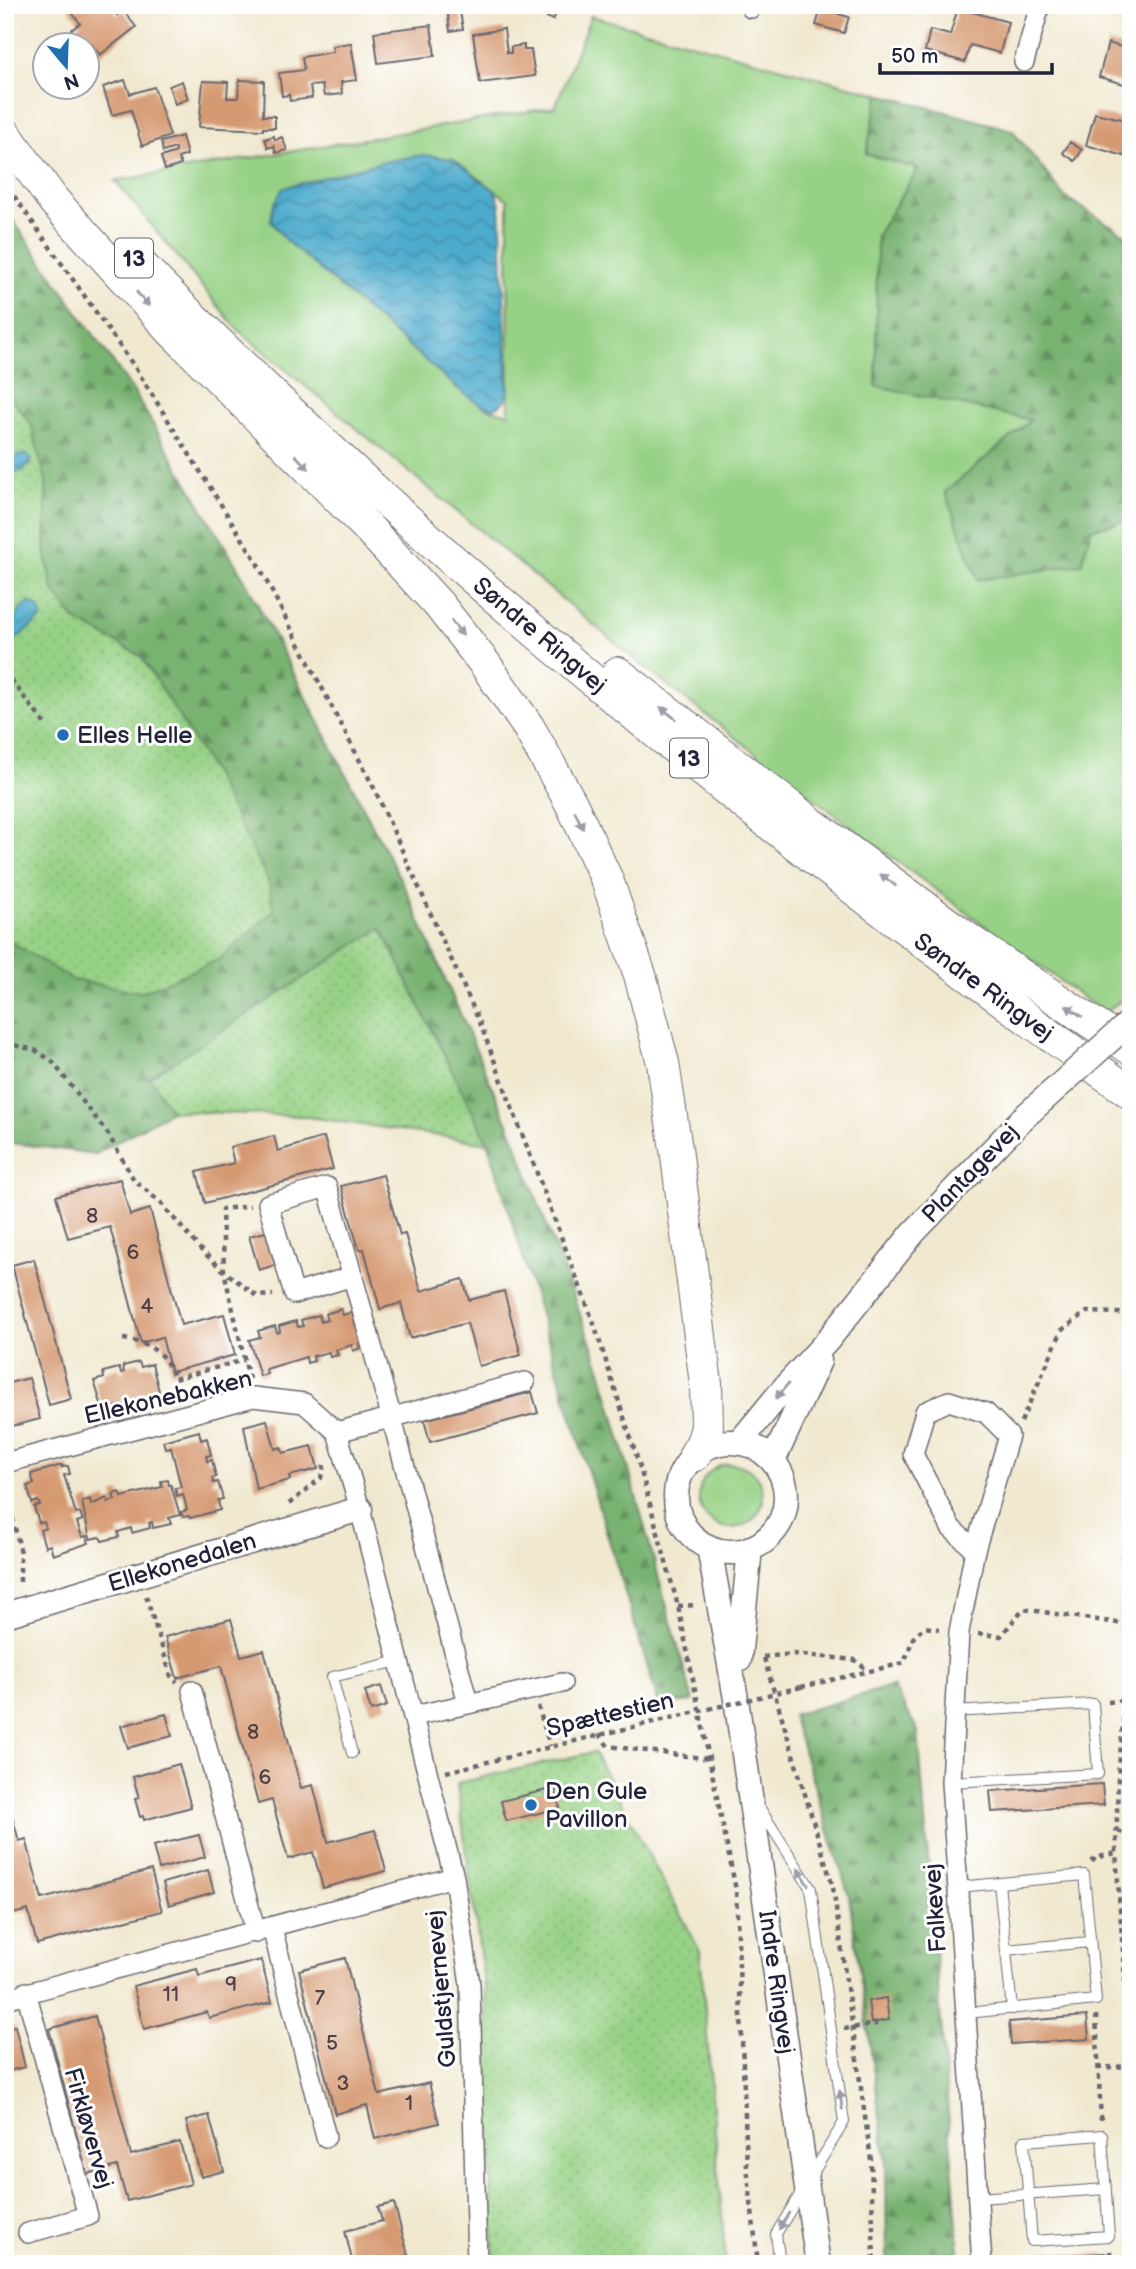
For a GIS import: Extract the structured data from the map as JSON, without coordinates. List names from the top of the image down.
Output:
{
  "streets": {
    "main road": ["13", "Søndre Ringvej"],
    "street": [
      "Plantagevej",
      "Ellekonebakken",
      "Ellekonedalen",
      "Falkevej",
      "Indre Ringvej",
      "Guldstjernevej",
      "Firkløvervej"
    ],
    "path": ["Spættestien"]
  },
  "crossings": [
    ["Plantagevej", "Indre Ringvej"],
    ["Ellekonedalen", "Guldstjernevej"],
    ["Spættestien", "Guldstjernevej"]
  ],
  "places": ["Elles Helle", "Den Gule Pavillon"],
  "house_numbers": [
    "8",
    "6",
    "4",
    "8",
    "6",
    "9",
    "11",
    "7",
    "5",
    "3",
    "1"
  ],
  "scale_bar": "50 m",
  "north": "bottom"
}
